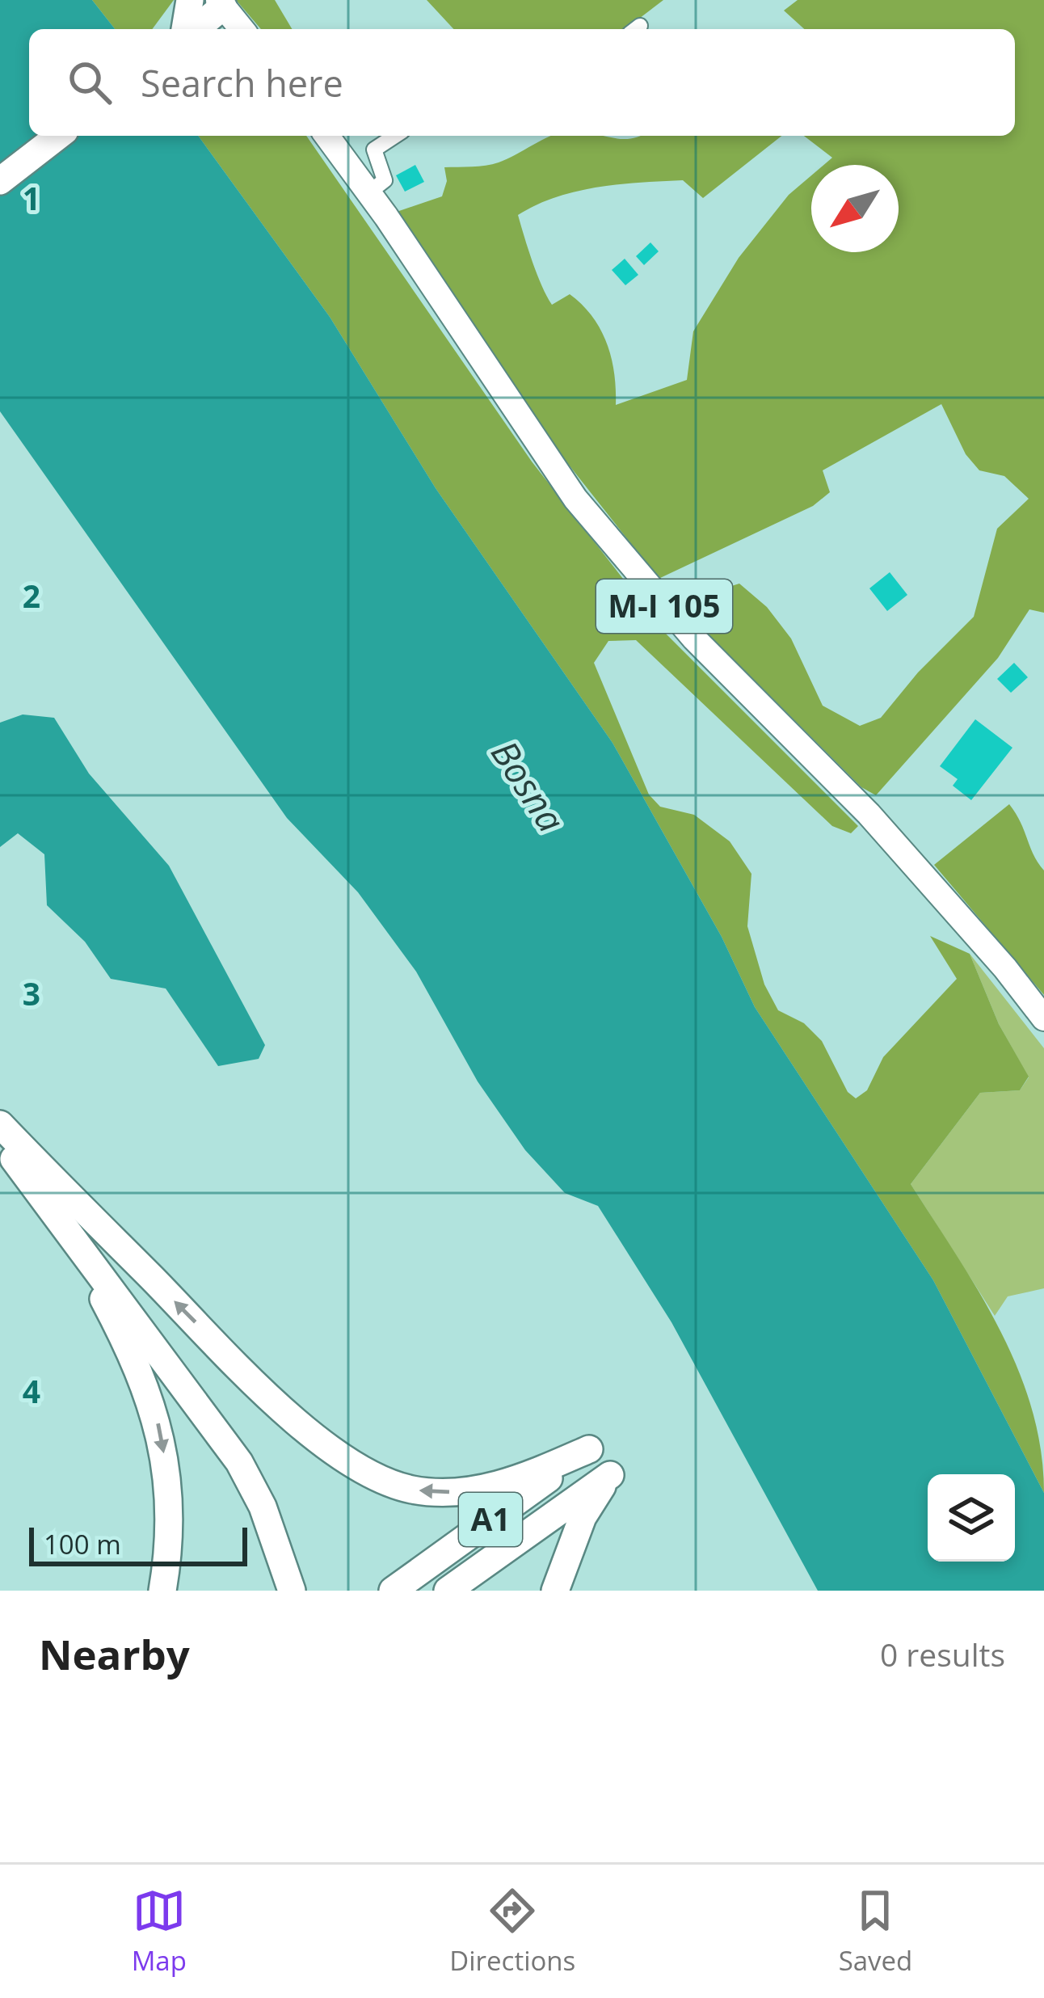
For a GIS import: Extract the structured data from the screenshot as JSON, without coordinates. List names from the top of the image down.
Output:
{
  "streets": {
    "highway": ["A1"],
    "main road": ["M-I 105"]
  },
  "water": ["Bosna"],
  "scale_bar": "100 m",
  "north": "bottom left",
  "page": {
    "search": "Search here",
    "scale": "100 m",
    "heading": ["Nearby", "0 results"],
    "nav": ["Map", "Directions", "Saved"]
  },
  "grid": {
    "rows": [
      "1",
      "2",
      "3",
      "4"
    ]
  }
}
